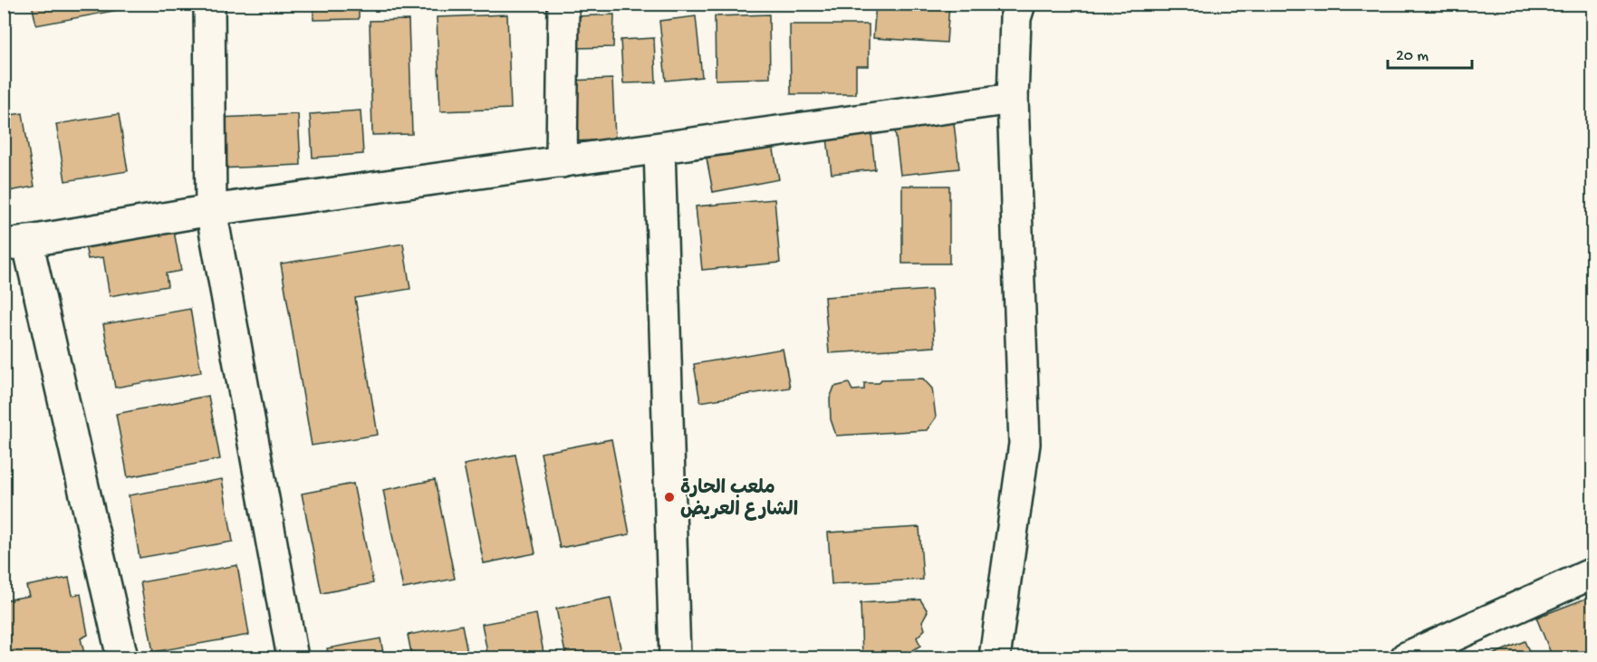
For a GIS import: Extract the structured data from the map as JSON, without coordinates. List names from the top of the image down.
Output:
{
  "places": ["ملعب الحارة الشارع العريض"],
  "scale_bar": "20 m"
}
